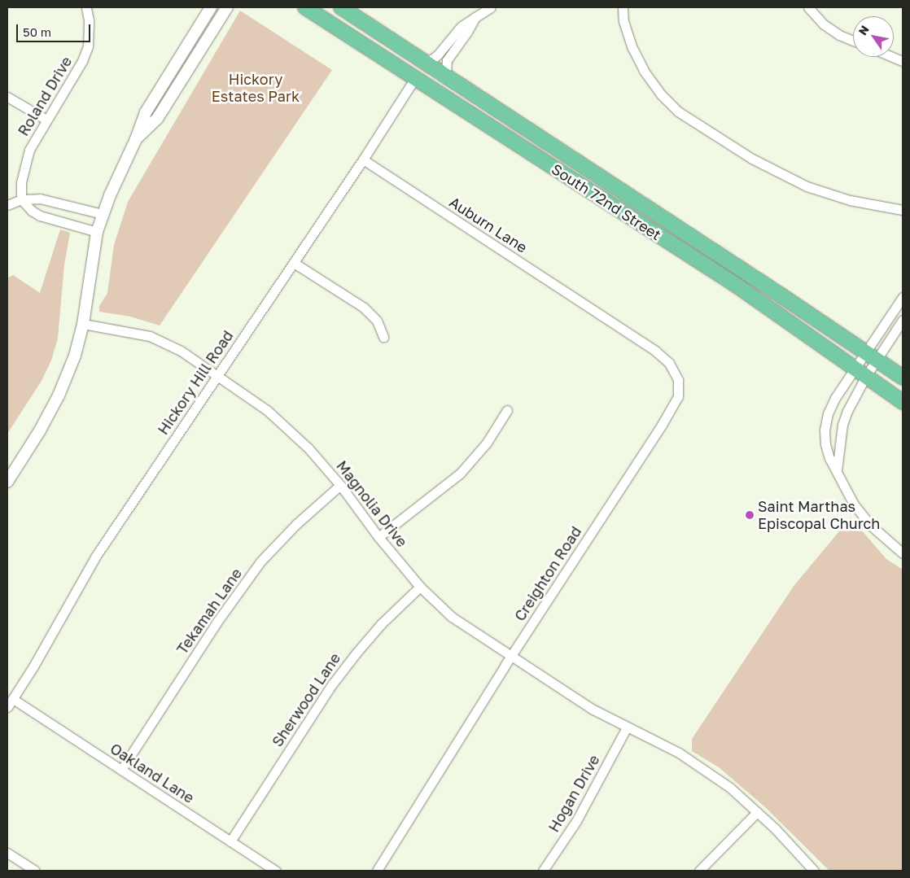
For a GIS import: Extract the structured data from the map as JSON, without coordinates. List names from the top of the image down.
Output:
{
  "streets": {
    "main road": ["South 72nd Street"],
    "street": [
      "Roland Drive",
      "Auburn Lane",
      "Hickory Hill Road",
      "Magnolia Drive",
      "Creighton Road",
      "Tekamah Lane",
      "Sherwood Lane",
      "Oakland Lane",
      "Hogan Drive"
    ]
  },
  "crossings": [
    ["South 72nd Street", "Hickory Hill Road"],
    ["Auburn Lane", "Hickory Hill Road"],
    ["Auburn Lane", "Creighton Road"],
    ["Hickory Hill Road", "Magnolia Drive"],
    ["Hickory Hill Road", "Oakland Lane"],
    ["Magnolia Drive", "Creighton Road"],
    ["Magnolia Drive", "Tekamah Lane"],
    ["Magnolia Drive", "Sherwood Lane"],
    ["Magnolia Drive", "Hogan Drive"],
    ["Tekamah Lane", "Oakland Lane"],
    ["Sherwood Lane", "Oakland Lane"]
  ],
  "parks": ["Hickory Estates Park"],
  "places": ["Saint Marthas Episcopal Church"],
  "scale_bar": "50 m",
  "north": "top left"
}
